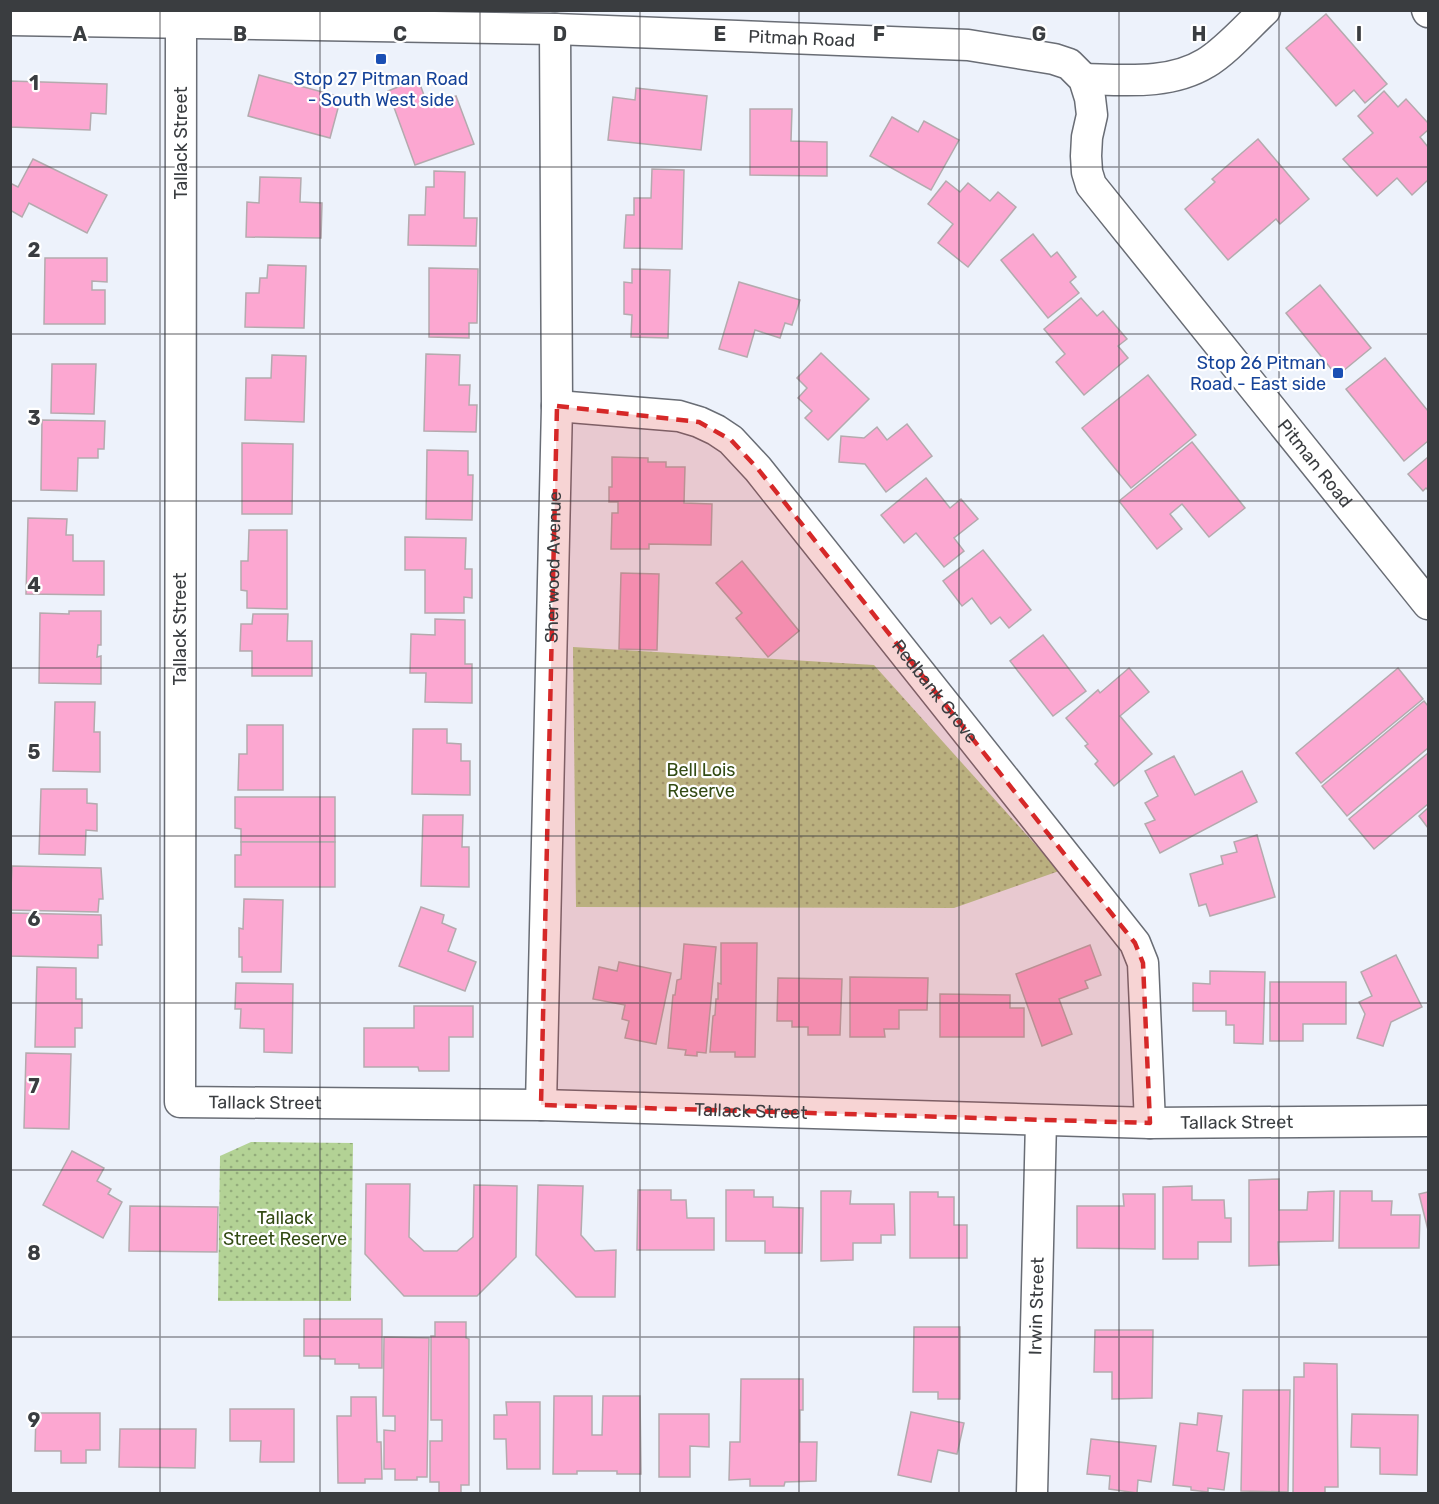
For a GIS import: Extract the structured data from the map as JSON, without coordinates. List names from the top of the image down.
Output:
{
  "streets": {
    "street": [
      "Pitman Road",
      "Tallack Street",
      "Sherwood Avenue",
      "Redbank Grove",
      "Irwin Street"
    ]
  },
  "crossings": [
    ["Pitman Road", "Tallack Street"],
    ["Pitman Road", "Sherwood Avenue"],
    ["Tallack Street", "Sherwood Avenue"],
    ["Tallack Street", "Redbank Grove"],
    ["Tallack Street", "Irwin Street"],
    ["Sherwood Avenue", "Redbank Grove"]
  ],
  "parks": ["Bell Lois Reserve", "Tallack Street Reserve"],
  "places": {
    "transit": ["Stop 27 Pitman Road - South West side", "Stop 26 Pitman Road - East side"]
  },
  "grid": {
    "columns": [
      "A",
      "B",
      "C",
      "D",
      "E",
      "F",
      "G",
      "H",
      "I"
    ],
    "rows": [
      "1",
      "2",
      "3",
      "4",
      "5",
      "6",
      "7",
      "8",
      "9"
    ]
  }
}
